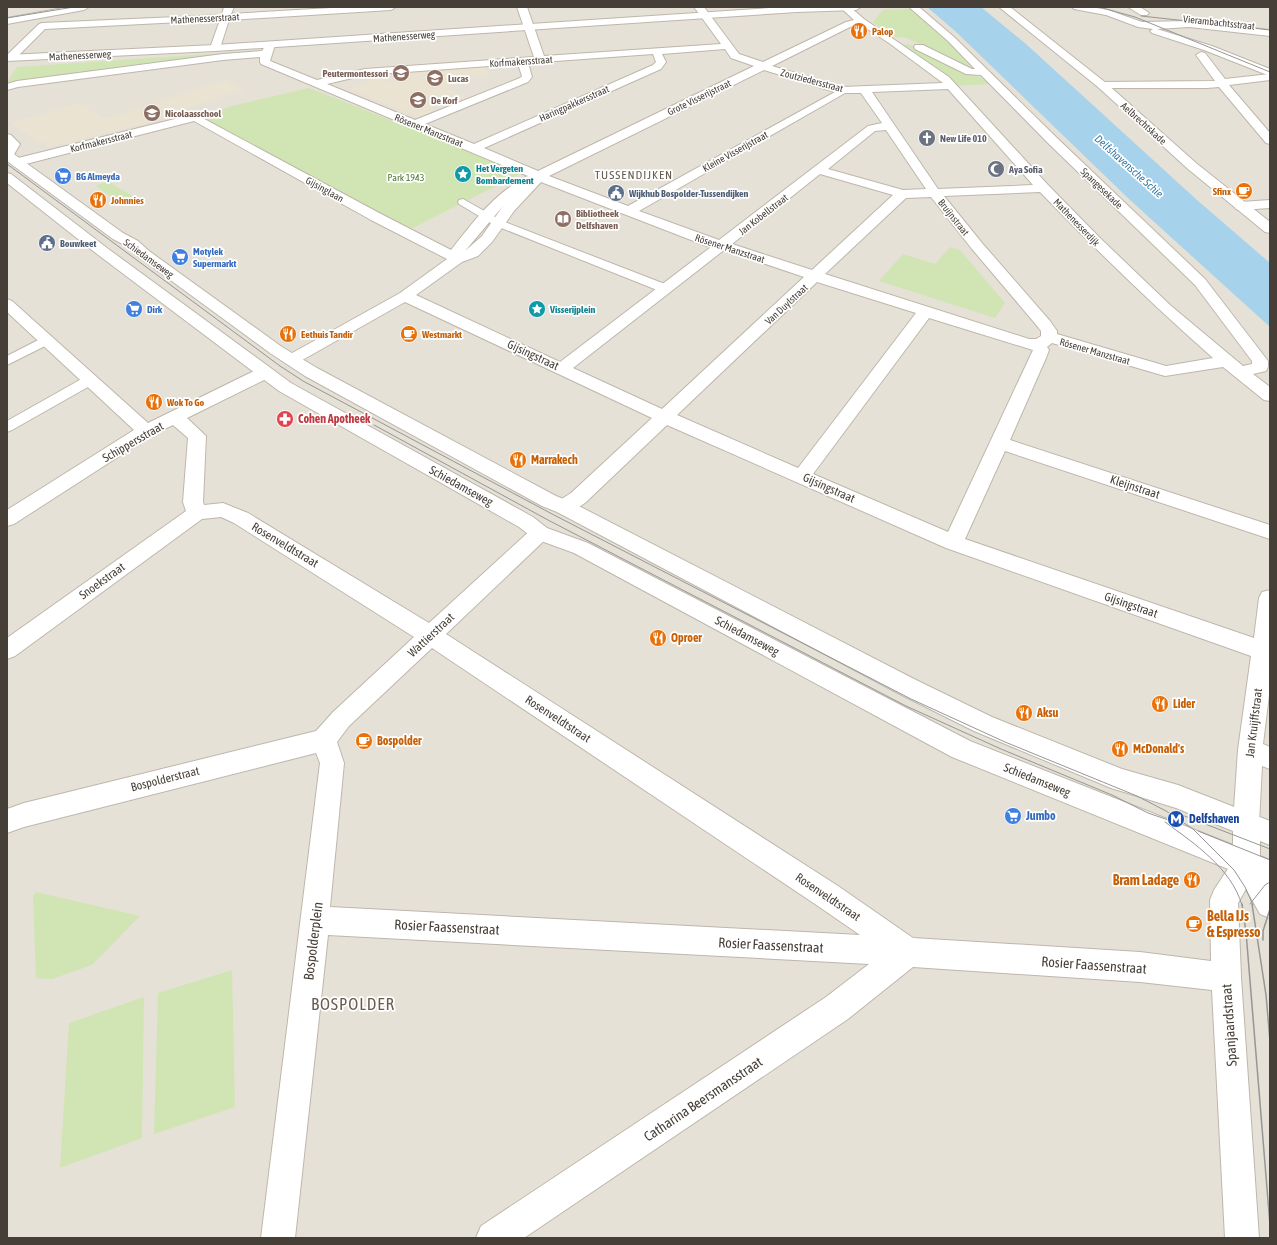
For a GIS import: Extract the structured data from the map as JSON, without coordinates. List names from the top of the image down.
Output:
{
  "streets": {
    "street": [
      "Mathenesserstraat",
      "Vierambachtsstraat",
      "Mathenesserweg",
      "Korfmakersstraat",
      "Zoutziedersstraat",
      "Grote Visserijstraat",
      "Haringpakkersstraat",
      "Aelbrechtskade",
      "Rösener Manzstraat",
      "Kleine Visserijstraat",
      "Spangesekade",
      "Gijsinglaan",
      "Jan Kobellstraat",
      "Bruijnstraat",
      "Mathenesserdijk",
      "Schiedamseweg",
      "Van Duylstraat",
      "Gijsingstraat",
      "Schippersstraat",
      "Kleijnstraat",
      "Rosenveldtstraat",
      "Snoekstraat",
      "Wattierstraat",
      "Jan Kruijffstraat",
      "Bospolderstraat",
      "Rosier Faassenstraat",
      "Bospolderplein",
      "Spanjaardstraat",
      "Catharina Beersmansstraat"
    ]
  },
  "crossings": [
    ["Mathenesserweg", "Zoutziedersstraat"],
    ["Mathenesserweg", "Rösener Manzstraat"],
    ["Mathenesserweg", "Mathenesserdijk"],
    ["Korfmakersstraat", "Zoutziedersstraat"],
    ["Korfmakersstraat", "Haringpakkersstraat"],
    ["Korfmakersstraat", "Rösener Manzstraat"],
    ["Korfmakersstraat", "Gijsinglaan"],
    ["Korfmakersstraat", "Schiedamseweg"],
    ["Zoutziedersstraat", "Grote Visserijstraat"],
    ["Zoutziedersstraat", "Kleine Visserijstraat"],
    ["Zoutziedersstraat", "Bruijnstraat"],
    ["Zoutziedersstraat", "Mathenesserdijk"],
    ["Grote Visserijstraat", "Rösener Manzstraat"],
    ["Grote Visserijstraat", "Gijsinglaan"],
    ["Grote Visserijstraat", "Mathenesserdijk"],
    ["Grote Visserijstraat", "Schiedamseweg"],
    ["Grote Visserijstraat", "Gijsingstraat"],
    ["Haringpakkersstraat", "Rösener Manzstraat"],
    ["Rösener Manzstraat", "Kleine Visserijstraat"],
    ["Rösener Manzstraat", "Jan Kobellstraat"],
    ["Rösener Manzstraat", "Bruijnstraat"],
    ["Rösener Manzstraat", "Mathenesserdijk"],
    ["Rösener Manzstraat", "Van Duylstraat"],
    ["Spangesekade", "Mathenesserdijk"],
    ["Jan Kobellstraat", "Bruijnstraat"],
    ["Jan Kobellstraat", "Gijsingstraat"],
    ["Bruijnstraat", "Gijsingstraat"],
    ["Bruijnstraat", "Kleijnstraat"],
    ["Schiedamseweg", "Van Duylstraat"],
    ["Schiedamseweg", "Schippersstraat"],
    ["Schiedamseweg", "Wattierstraat"],
    ["Schiedamseweg", "Jan Kruijffstraat"],
    ["Schiedamseweg", "Spanjaardstraat"],
    ["Van Duylstraat", "Gijsingstraat"],
    ["Gijsingstraat", "Jan Kruijffstraat"],
    ["Rosenveldtstraat", "Snoekstraat"],
    ["Rosenveldtstraat", "Wattierstraat"],
    ["Rosenveldtstraat", "Rosier Faassenstraat"],
    ["Rosenveldtstraat", "Catharina Beersmansstraat"],
    ["Wattierstraat", "Bospolderstraat"],
    ["Wattierstraat", "Bospolderplein"],
    ["Bospolderstraat", "Bospolderplein"],
    ["Rosier Faassenstraat", "Bospolderplein"],
    ["Rosier Faassenstraat", "Spanjaardstraat"],
    ["Rosier Faassenstraat", "Catharina Beersmansstraat"]
  ],
  "districts": ["TUSSENDIJKEN", "BOSPOLDER"],
  "water": ["Delfshavensche Schie"],
  "parks": ["Park 1943"],
  "places": {
    "restaurant": [
      "Palop",
      "Johnnies",
      "Eethuis Tandir",
      "Wok To Go",
      "Marrakech",
      "Oproer",
      "Lider",
      "Aksu",
      "McDonald's",
      "Bram Ladage"
    ],
    "school or university": [
      "Peutermontessori",
      "Lucas",
      "De Korf",
      "Nicolaasschool"
    ],
    "church": ["New Life 010"],
    "mosque": ["Aya Sofia"],
    "place": ["Het Vergeten Bombardement", "Visserijplein"],
    "supermarket": [
      "BG Almeyda",
      "Motylek Supermarkt",
      "Dirk",
      "Jumbo"
    ],
    "cafe": [
      "Sfinx",
      "Westmarkt",
      "Bospolder",
      "Bella IJs & Espresso"
    ],
    "public building": ["Wijkhub Bospolder-Tussendijken", "Bouwkeet"],
    "library": ["Bibliotheek Delfshaven"],
    "pharmacy": ["Cohen Apotheek"],
    "metro station": ["Delfshaven"]
  }
}
